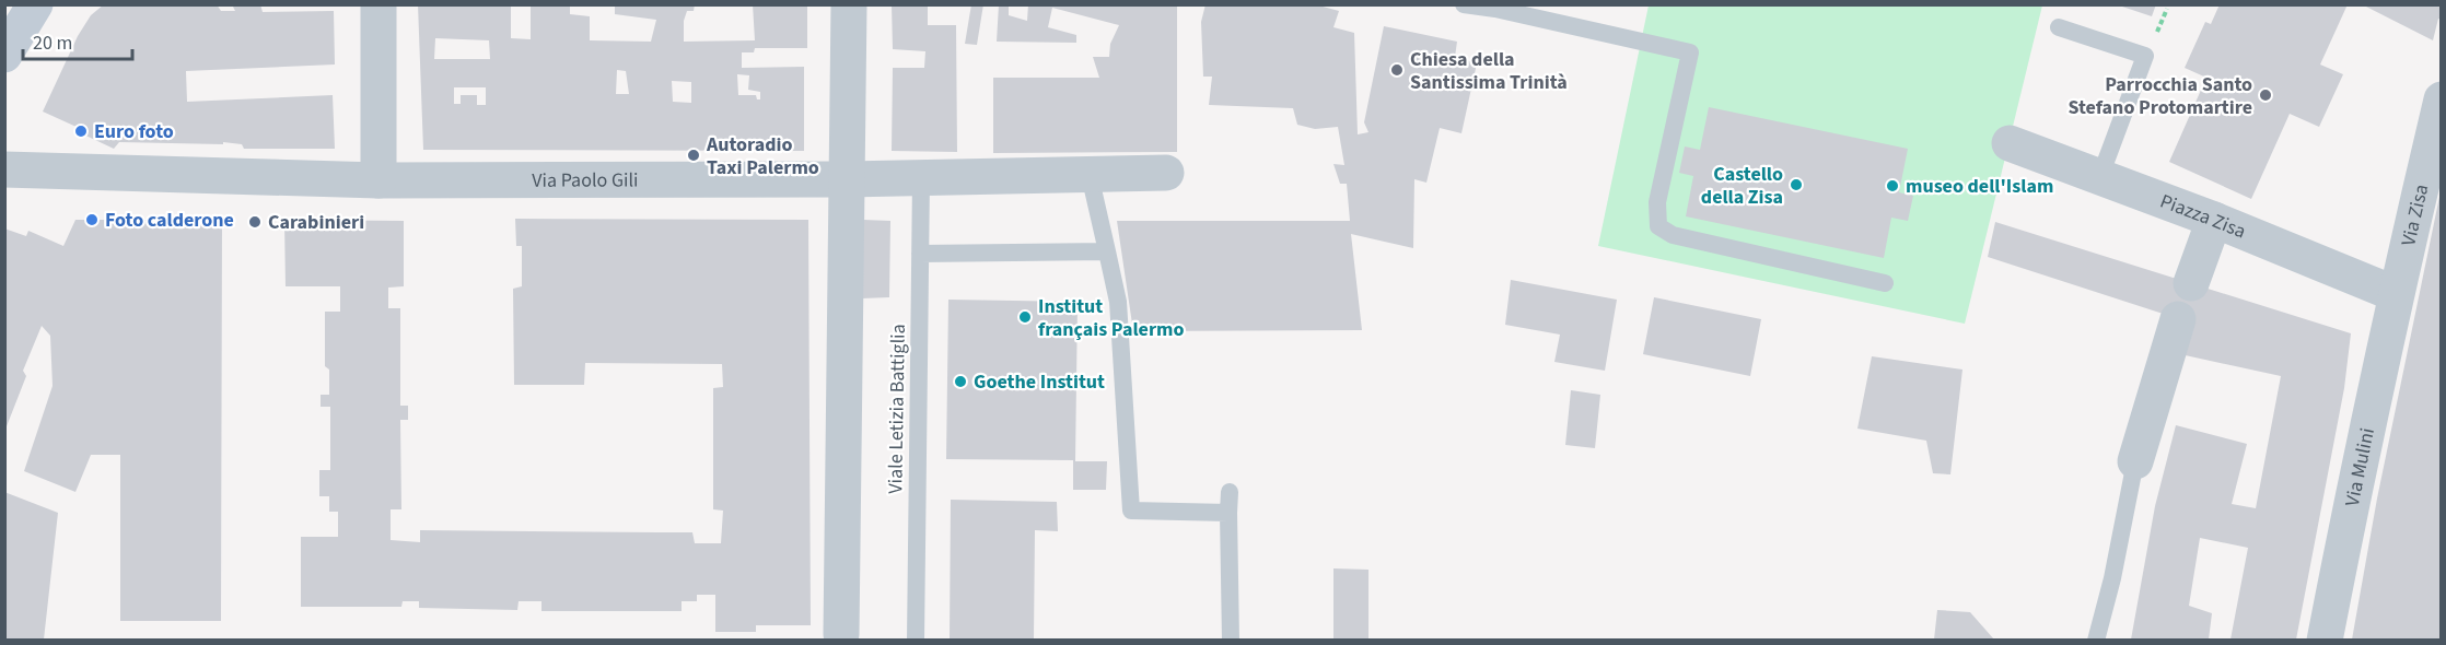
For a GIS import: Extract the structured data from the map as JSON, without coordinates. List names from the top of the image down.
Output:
{
  "streets": {
    "street": [
      "Via Paolo Gili",
      "Piazza Zisa",
      "Via Zisa",
      "Via Mulini"
    ],
    "lane": ["Viale Letizia Battiglia"]
  },
  "crossings": [
    ["Via Paolo Gili", "Viale Letizia Battiglia"],
    ["Piazza Zisa", "Via Zisa"],
    ["Piazza Zisa", "Via Mulini"],
    ["Via Zisa", "Via Mulini"]
  ],
  "places": [
    "Chiesa della Santissima Trinità",
    "Parrocchia Santo Stefano Protomartire",
    "Euro foto",
    "Autoradio Taxi Palermo",
    "Castello della Zisa",
    "museo dell'Islam",
    "Foto calderone",
    "Carabinieri",
    "Institut français Palermo",
    "Goethe Institut"
  ],
  "scale_bar": "20 m"
}
